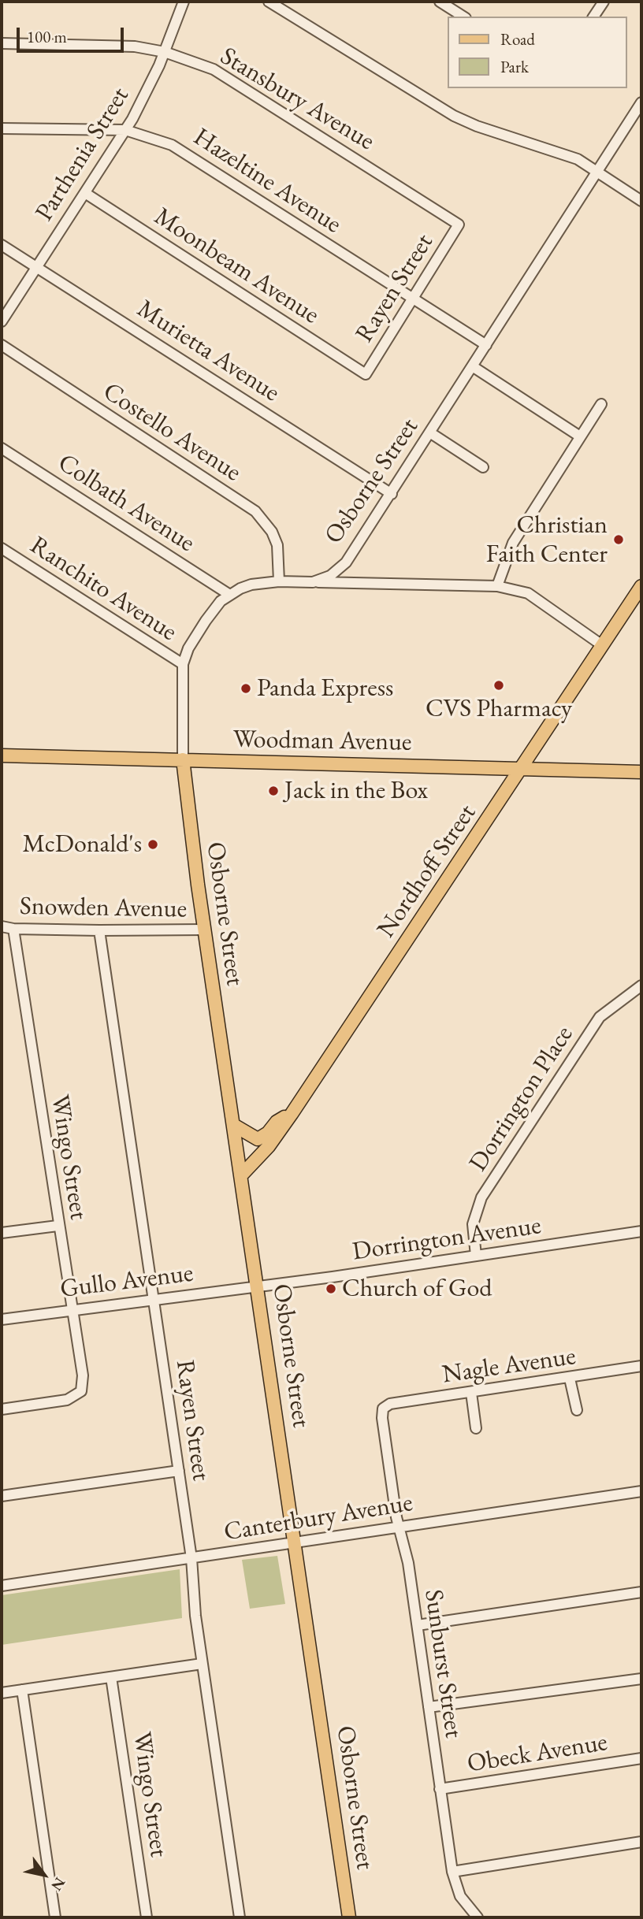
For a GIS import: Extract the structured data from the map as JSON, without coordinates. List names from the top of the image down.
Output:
{
  "streets": {
    "main road": ["Osborne Street", "Woodman Avenue", "Nordhoff Street"],
    "street": [
      "Stansbury Avenue",
      "Parthenia Street",
      "Hazeltine Avenue",
      "Moonbeam Avenue",
      "Rayen Street",
      "Murietta Avenue",
      "Costello Avenue",
      "Colbath Avenue",
      "Ranchito Avenue",
      "Snowden Avenue",
      "Dorrington Place",
      "Wingo Street",
      "Dorrington Avenue",
      "Gullo Avenue",
      "Nagle Avenue",
      "Canterbury Avenue",
      "Sunburst Street",
      "Obeck Avenue"
    ]
  },
  "crossings": [
    ["Stansbury Avenue", "Parthenia Street"],
    ["Stansbury Avenue", "Rayen Street"],
    ["Parthenia Street", "Hazeltine Avenue"],
    ["Parthenia Street", "Moonbeam Avenue"],
    ["Parthenia Street", "Murietta Avenue"],
    ["Hazeltine Avenue", "Rayen Street"],
    ["Hazeltine Avenue", "Osborne Street"],
    ["Moonbeam Avenue", "Rayen Street"],
    ["Rayen Street", "Snowden Avenue"],
    ["Rayen Street", "Gullo Avenue"],
    ["Rayen Street", "Canterbury Avenue"],
    ["Murietta Avenue", "Osborne Street"],
    ["Costello Avenue", "Osborne Street"],
    ["Osborne Street", "Colbath Avenue"],
    ["Osborne Street", "Ranchito Avenue"],
    ["Osborne Street", "Woodman Avenue"],
    ["Osborne Street", "Nordhoff Street"],
    ["Osborne Street", "Snowden Avenue"],
    ["Osborne Street", "Dorrington Avenue"],
    ["Osborne Street", "Gullo Avenue"],
    ["Osborne Street", "Canterbury Avenue"],
    ["Woodman Avenue", "Nordhoff Street"],
    ["Snowden Avenue", "Wingo Street"],
    ["Dorrington Place", "Dorrington Avenue"],
    ["Wingo Street", "Gullo Avenue"],
    ["Dorrington Avenue", "Gullo Avenue"],
    ["Nagle Avenue", "Sunburst Street"],
    ["Canterbury Avenue", "Sunburst Street"],
    ["Sunburst Street", "Obeck Avenue"]
  ],
  "places": [
    "Christian Faith Center",
    "CVS Pharmacy",
    "Panda Express",
    "Jack in the Box",
    "McDonald's",
    "Church of God"
  ],
  "legend": ["Road", "Park"],
  "scale_bar": "100 m",
  "north": "bottom right"
}
